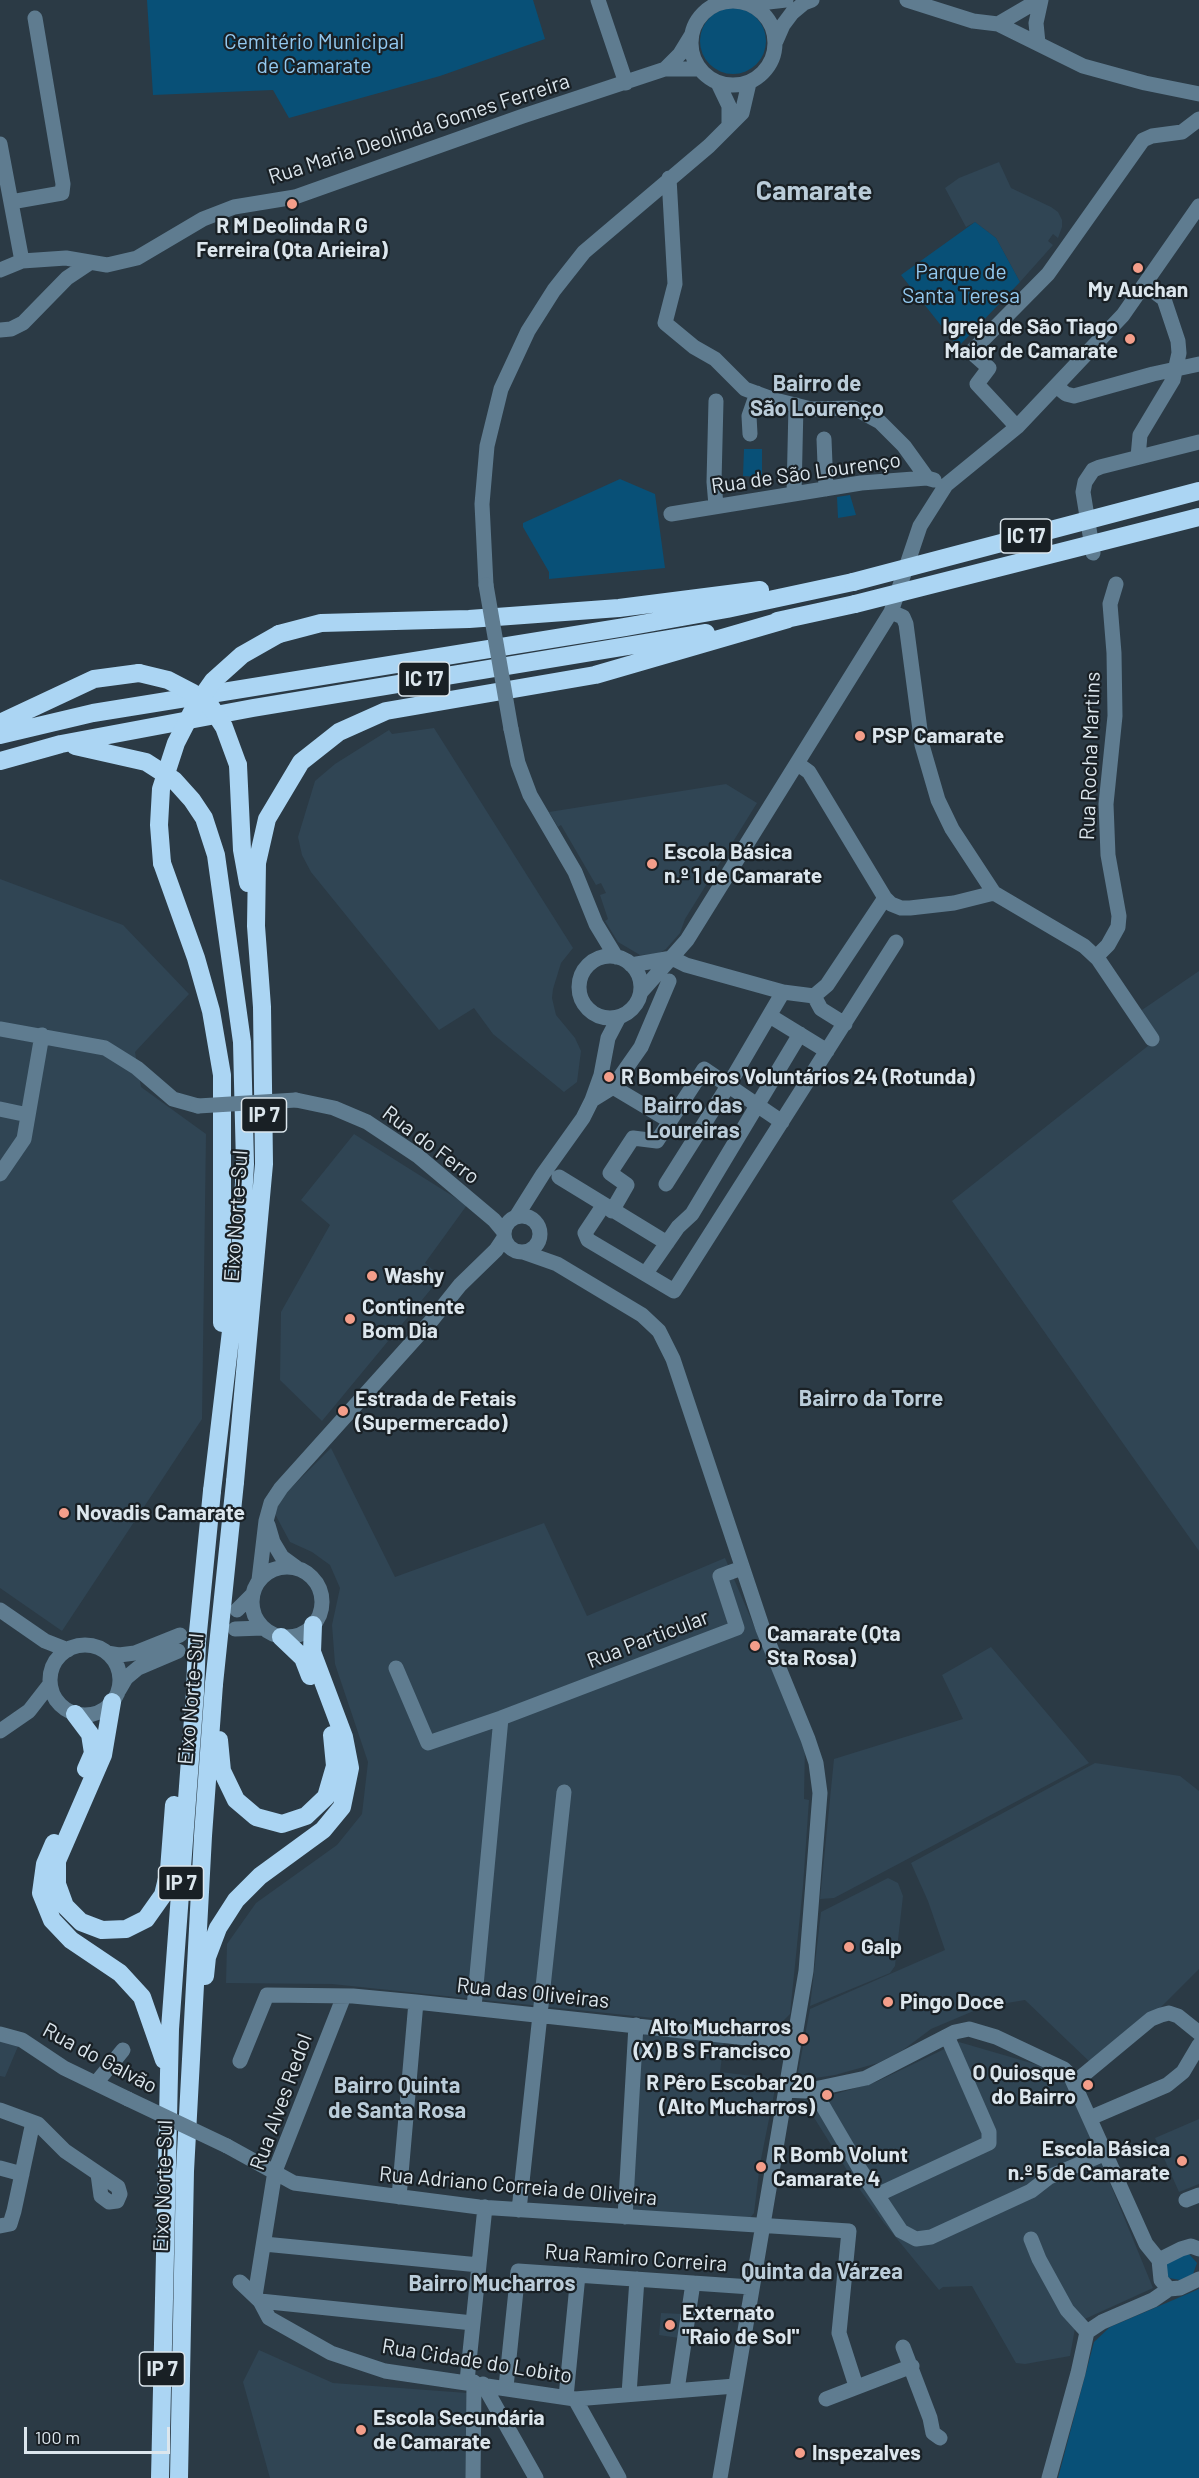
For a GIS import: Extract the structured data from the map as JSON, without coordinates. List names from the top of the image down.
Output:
{
  "streets": {
    "highway": ["IC 17", "IP 7", "Eixo Norte-Sul"],
    "street": [
      "Rua Maria Deolinda Gomes Ferreira",
      "Rua de São Lourenço",
      "Rua Rocha Martins",
      "Rua do Ferro",
      "Rua Particular",
      "Rua das Oliveiras",
      "Rua do Galvão",
      "Rua Alves Redol",
      "Rua Adriano Correia de Oliveira",
      "Rua Ramiro Correira",
      "Rua Cidade do Lobito"
    ]
  },
  "crossings": [
    ["Rua das Oliveiras", "Rua Alves Redol"],
    ["Rua do Galvão", "Rua Alves Redol"],
    ["Rua do Galvão", "Rua Adriano Correia de Oliveira"],
    ["Rua Alves Redol", "Rua Adriano Correia de Oliveira"],
    ["Rua Alves Redol", "Rua Cidade do Lobito"],
    ["Rua Ramiro Correira", "Rua Cidade do Lobito"]
  ],
  "districts": [
    "Camarate",
    "Bairro de São Lourenço",
    "Bairro das Loureiras",
    "Bairro da Torre",
    "Bairro Quinta de Santa Rosa",
    "Quinta da Várzea",
    "Bairro Mucharros"
  ],
  "parks": ["Cemitério Municipal de Camarate", "Parque de Santa Teresa"],
  "places": [
    "R M Deolinda R G Ferreira (Qta Arieira)",
    "My Auchan",
    "Igreja de São Tiago Maior de Camarate",
    "PSP Camarate",
    "Escola Básica n.º 1 de Camarate",
    "R Bombeiros Voluntários 24 (Rotunda)",
    "Washy",
    "Continente Bom Dia",
    "Estrada de Fetais (Supermercado)",
    "Novadis Camarate",
    "Camarate (Qta Sta Rosa)",
    "Galp",
    "Pingo Doce",
    "Alto Mucharros (X) B S Francisco",
    "O Quiosque do Bairro",
    "R Pêro Escobar 20 (Alto Mucharros)",
    "Escola Básica n.º 5 de Camarate",
    "R Bomb Volunt Camarate 4",
    "Externato \"Raio de Sol\"",
    "Escola Secundária de Camarate",
    "Inspezalves"
  ],
  "scale_bar": "100 m"
}
